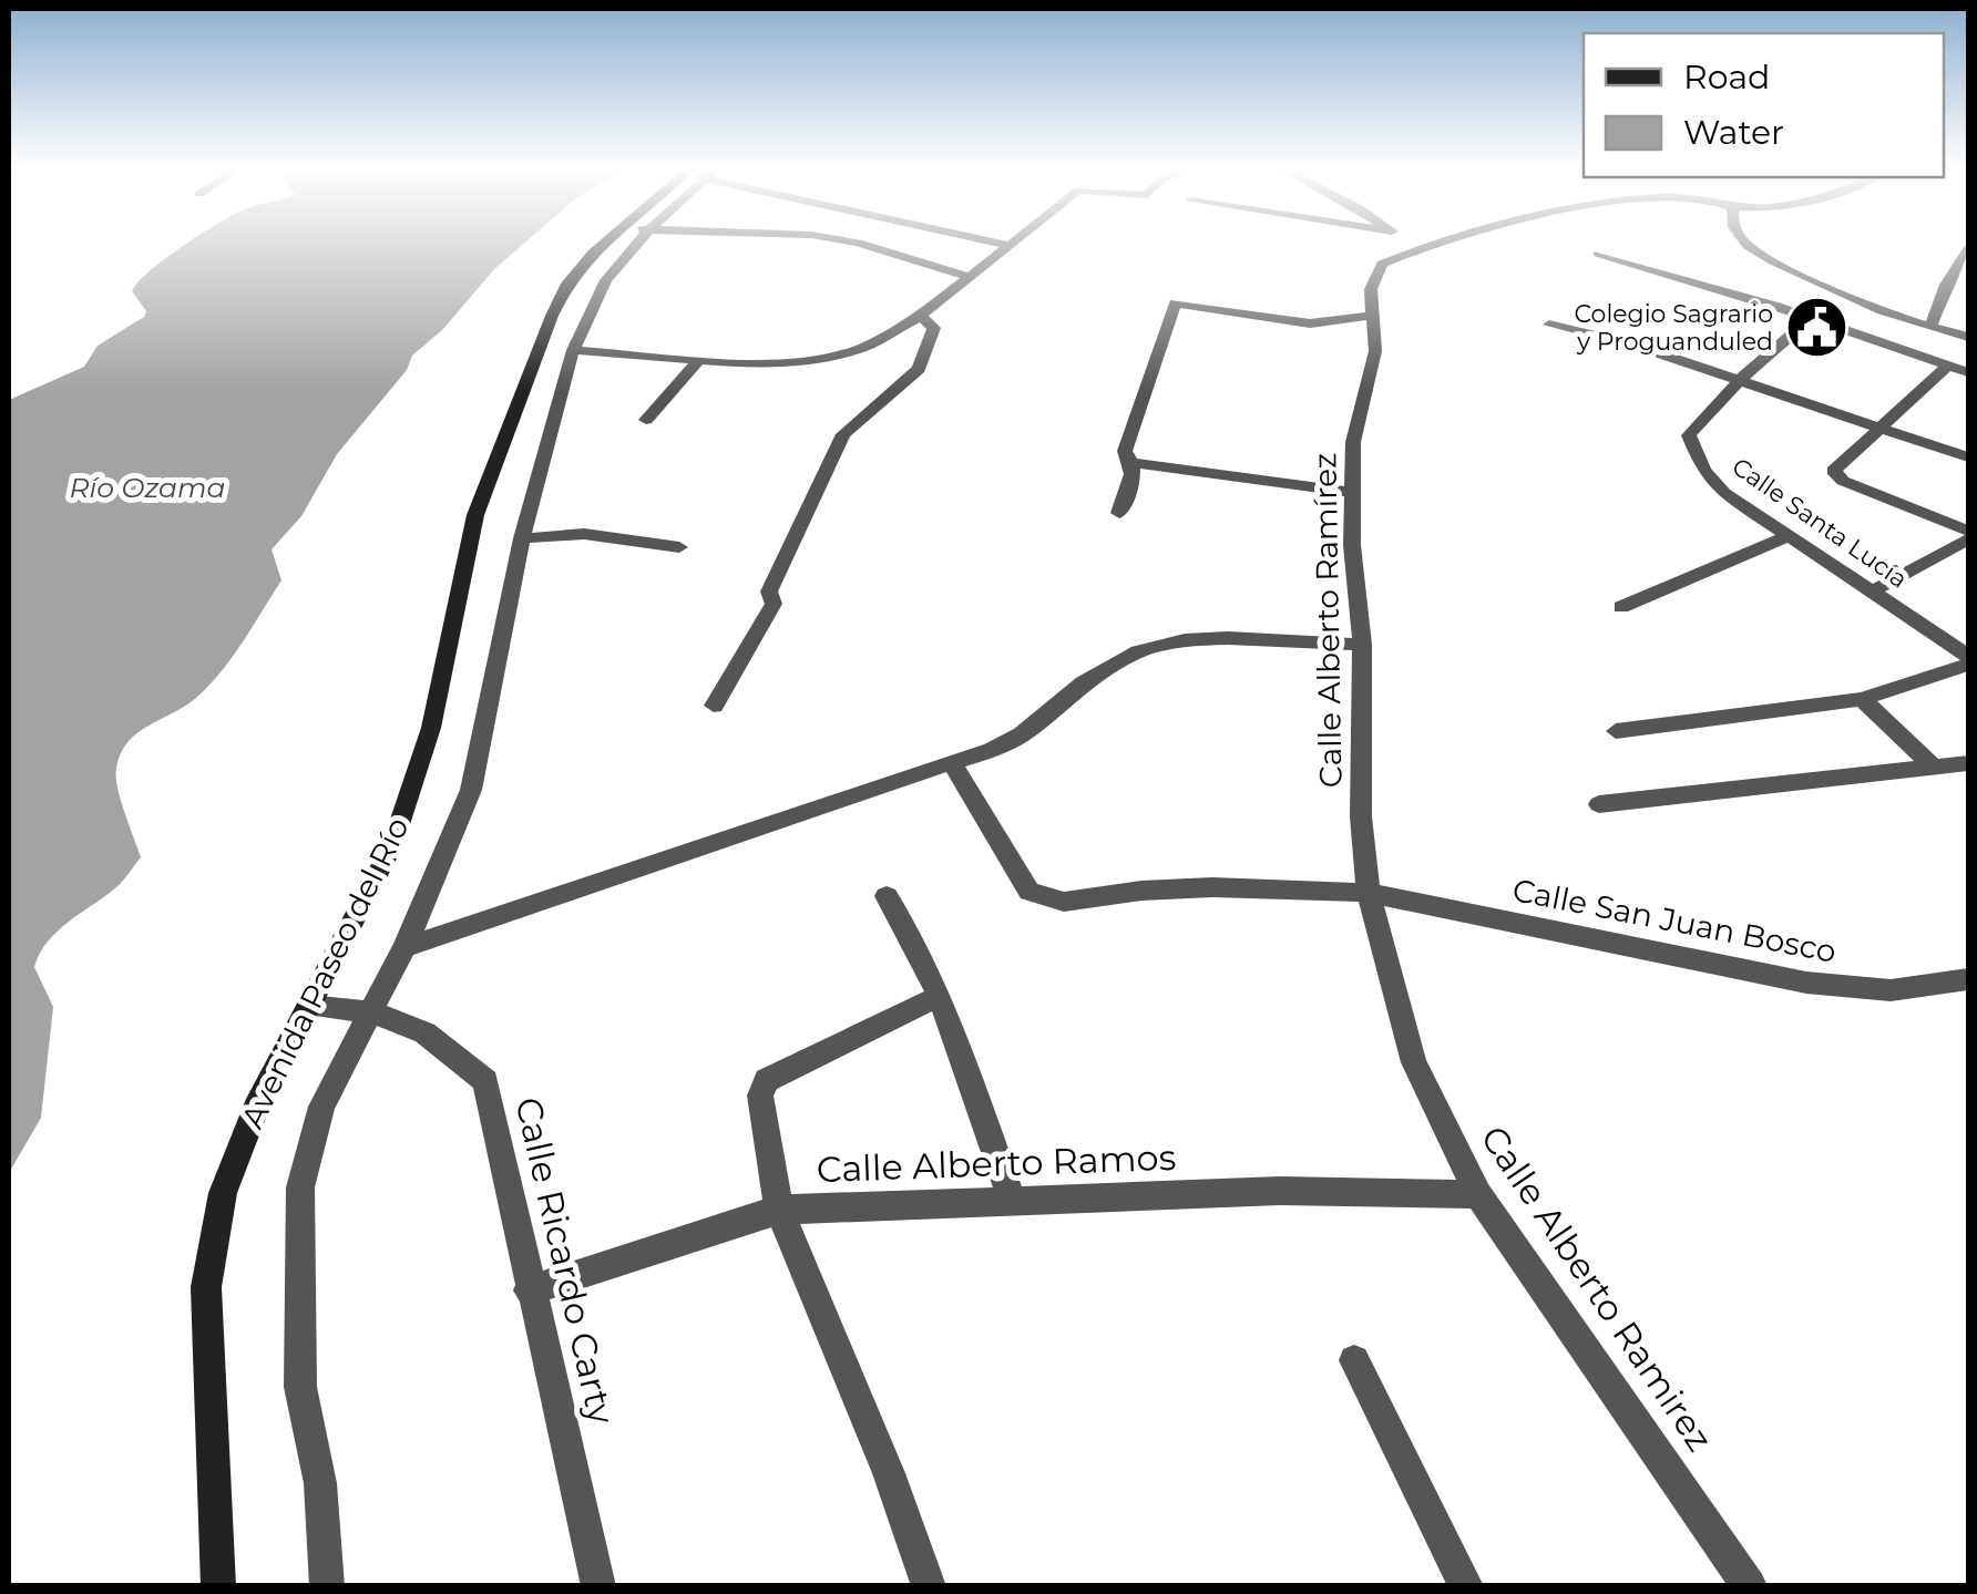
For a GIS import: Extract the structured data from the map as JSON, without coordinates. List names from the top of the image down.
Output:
{
  "streets": {
    "street": [
      "Calle Santa Lucía",
      "Calle Alberto Ramírez",
      "Calle San Juan Bosco",
      "Avenida Paseo del Río",
      "Calle Alberto Ramos",
      "Calle Ricardo Carty",
      "Calle Alberto Ramirez"
    ]
  },
  "crossings": [
    ["Calle Alberto Ramírez", "Calle San Juan Bosco"],
    ["Calle Alberto Ramírez", "Calle Alberto Ramirez"],
    ["Calle San Juan Bosco", "Calle Alberto Ramirez"],
    ["Avenida Paseo del Río", "Calle Ricardo Carty"],
    ["Calle Alberto Ramos", "Calle Ricardo Carty"],
    ["Calle Alberto Ramos", "Calle Alberto Ramirez"]
  ],
  "water": ["Río Ozama"],
  "places": {
    "public building": ["Colegio Sagrario y Proguanduled"]
  },
  "legend": ["Road", "Water"]
}
